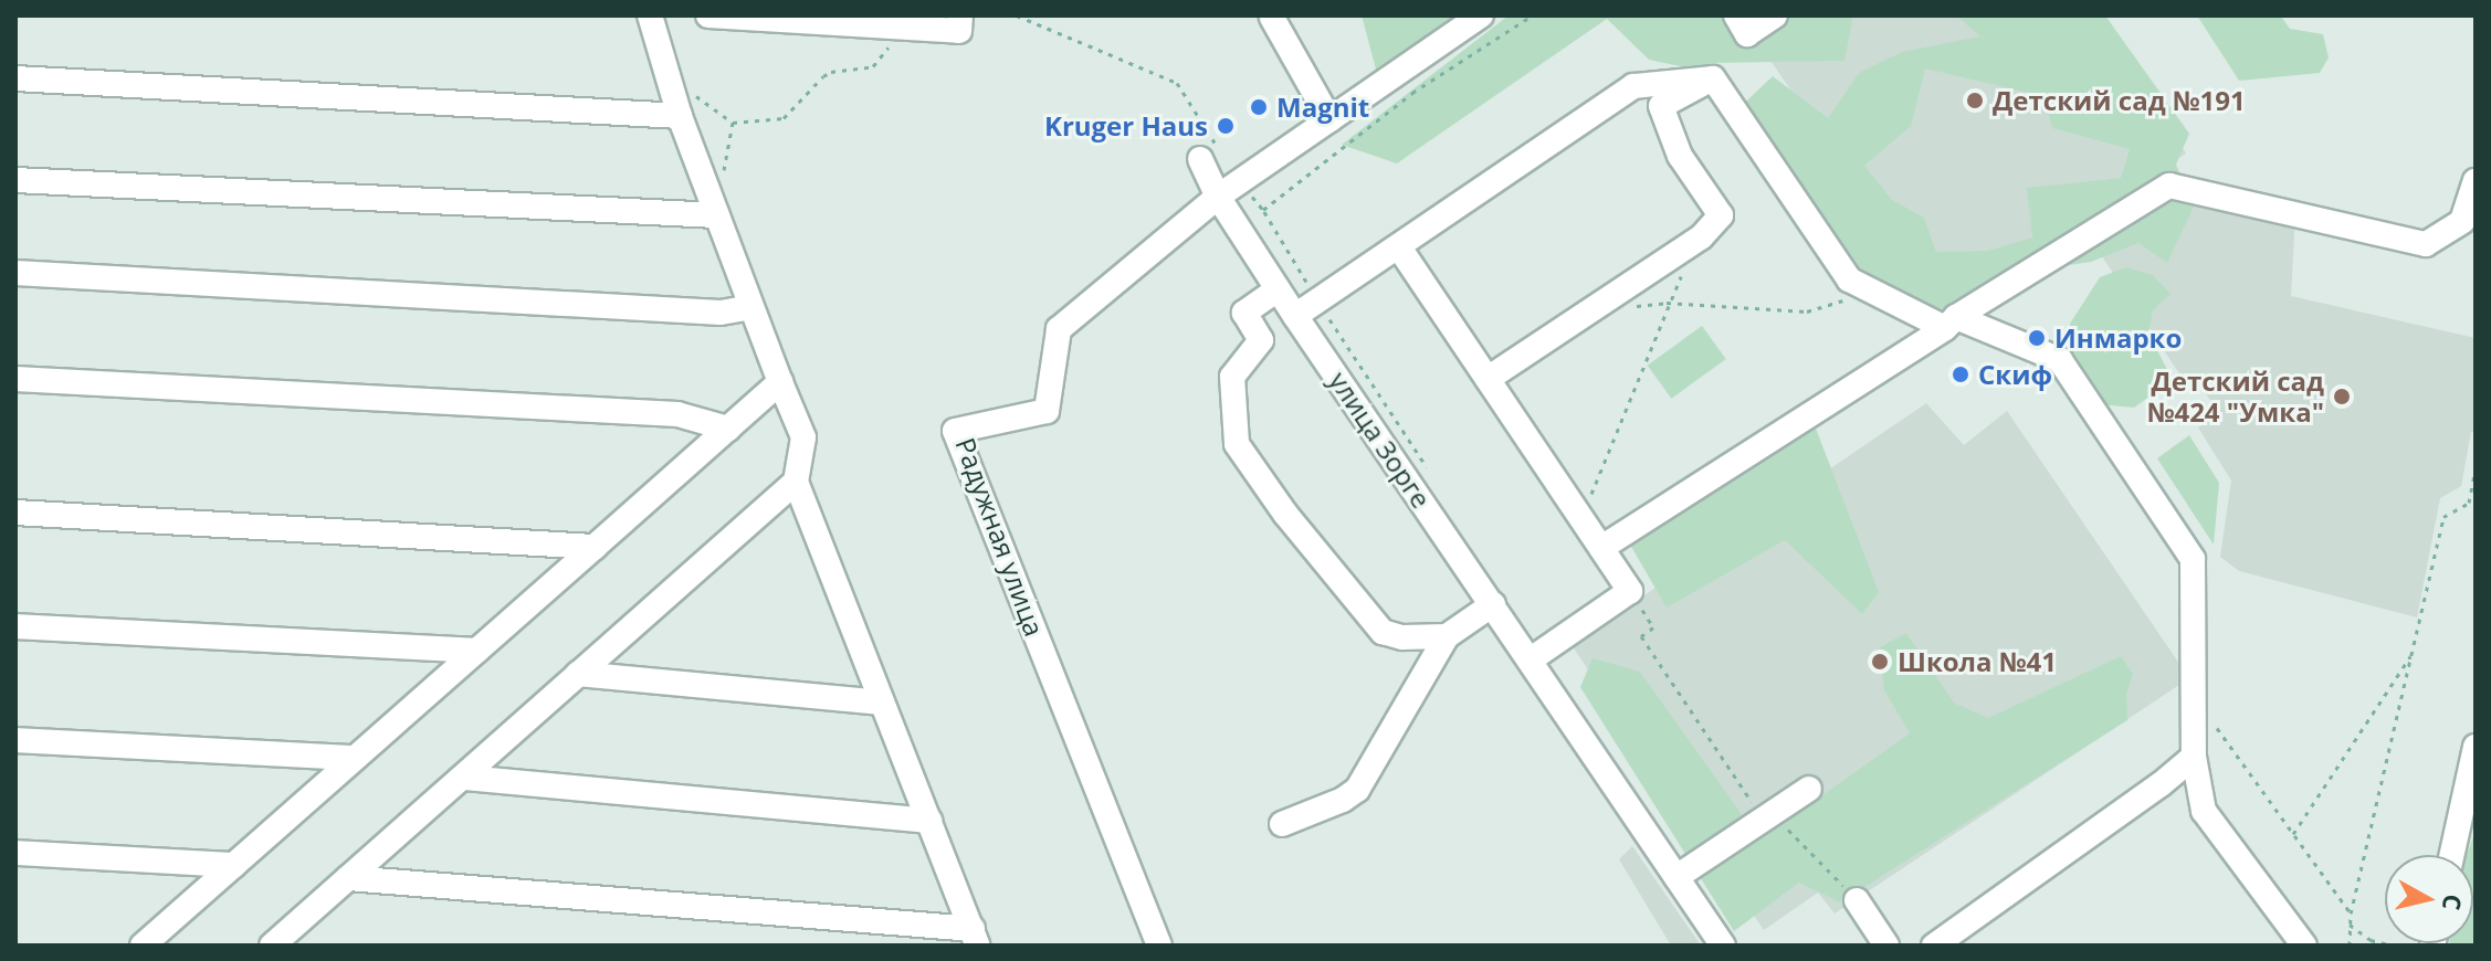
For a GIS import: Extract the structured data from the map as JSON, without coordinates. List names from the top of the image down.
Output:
{
  "streets": {
    "street": ["улица Зорге", "Радужная улица"]
  },
  "crossings": [
    ["улица Зорге", "Радужная улица"]
  ],
  "places": [
    "Детский сад №191",
    "Magnit",
    "Kruger Haus",
    "Инмарко",
    "Скиф",
    "Детский сад №424 \"Умка\"",
    "Школа №41"
  ],
  "north": "right"
}
